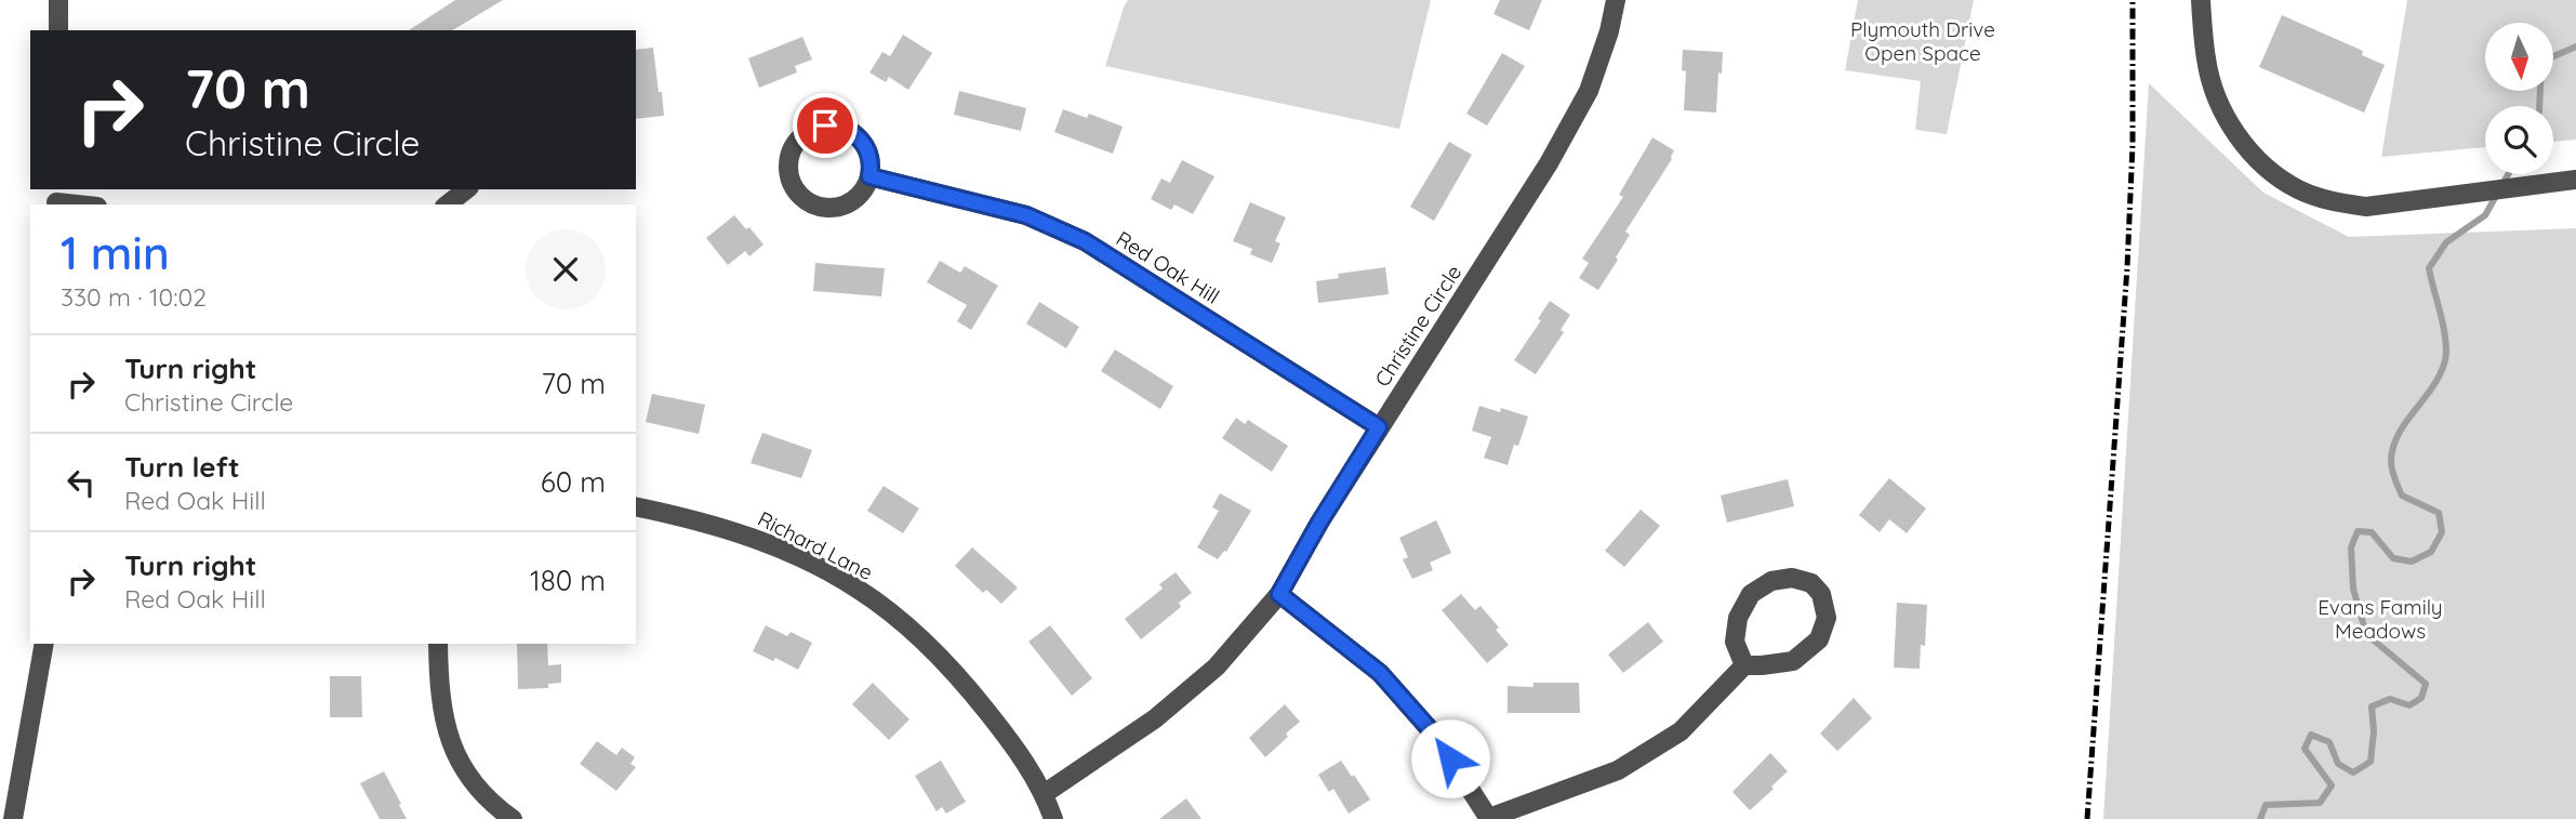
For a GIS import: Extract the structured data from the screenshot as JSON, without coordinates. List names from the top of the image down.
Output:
{
  "streets": {
    "street": ["Red Oak Hill", "Christine Circle", "Richard Lane"]
  },
  "crossings": [
    ["Red Oak Hill", "Christine Circle"],
    ["Christine Circle", "Richard Lane"]
  ],
  "parks": ["Plymouth Drive Open Space", "Evans Family Meadows"],
  "north": "bottom",
  "page": {
    "turn": ["70 m", "Christine Circle"],
    "heading": ["1 min", "330 m · 10:02"],
    "list": [
      {
        "name": "Turn right",
        "note": "Christine Circle",
        "value": "70 m"
      },
      {
        "name": "Turn left",
        "note": "Red Oak Hill",
        "value": "60 m"
      },
      {
        "name": "Turn right",
        "note": "Red Oak Hill",
        "value": "180 m"
      }
    ]
  }
}
